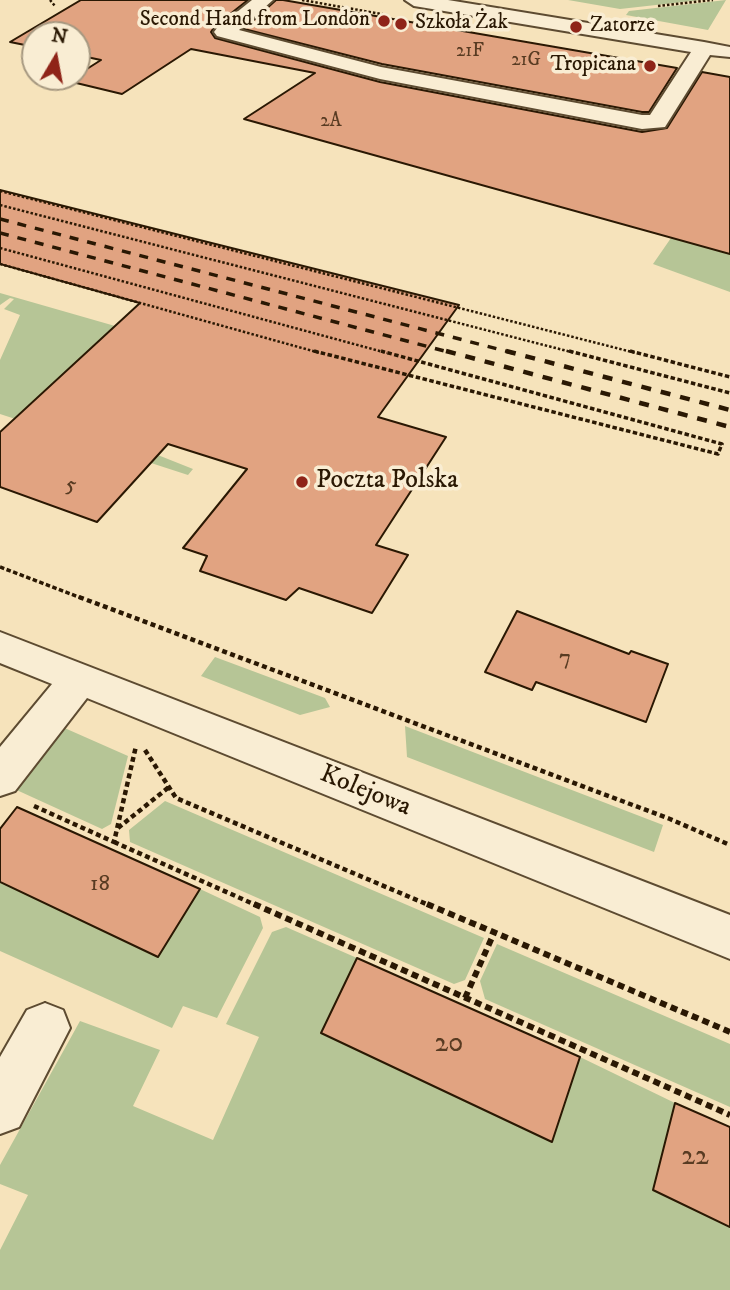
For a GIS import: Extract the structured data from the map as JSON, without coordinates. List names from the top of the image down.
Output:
{
  "streets": {
    "street": ["Kolejowa"]
  },
  "places": [
    "Second Hand from London",
    "Szkoła Żak",
    "Zatorze",
    "Tropicana",
    "Poczta Polska"
  ],
  "house_numbers": [
    "21F",
    "21G",
    "2A",
    "5",
    "7",
    "18",
    "20",
    "22"
  ],
  "north": "top"
}
